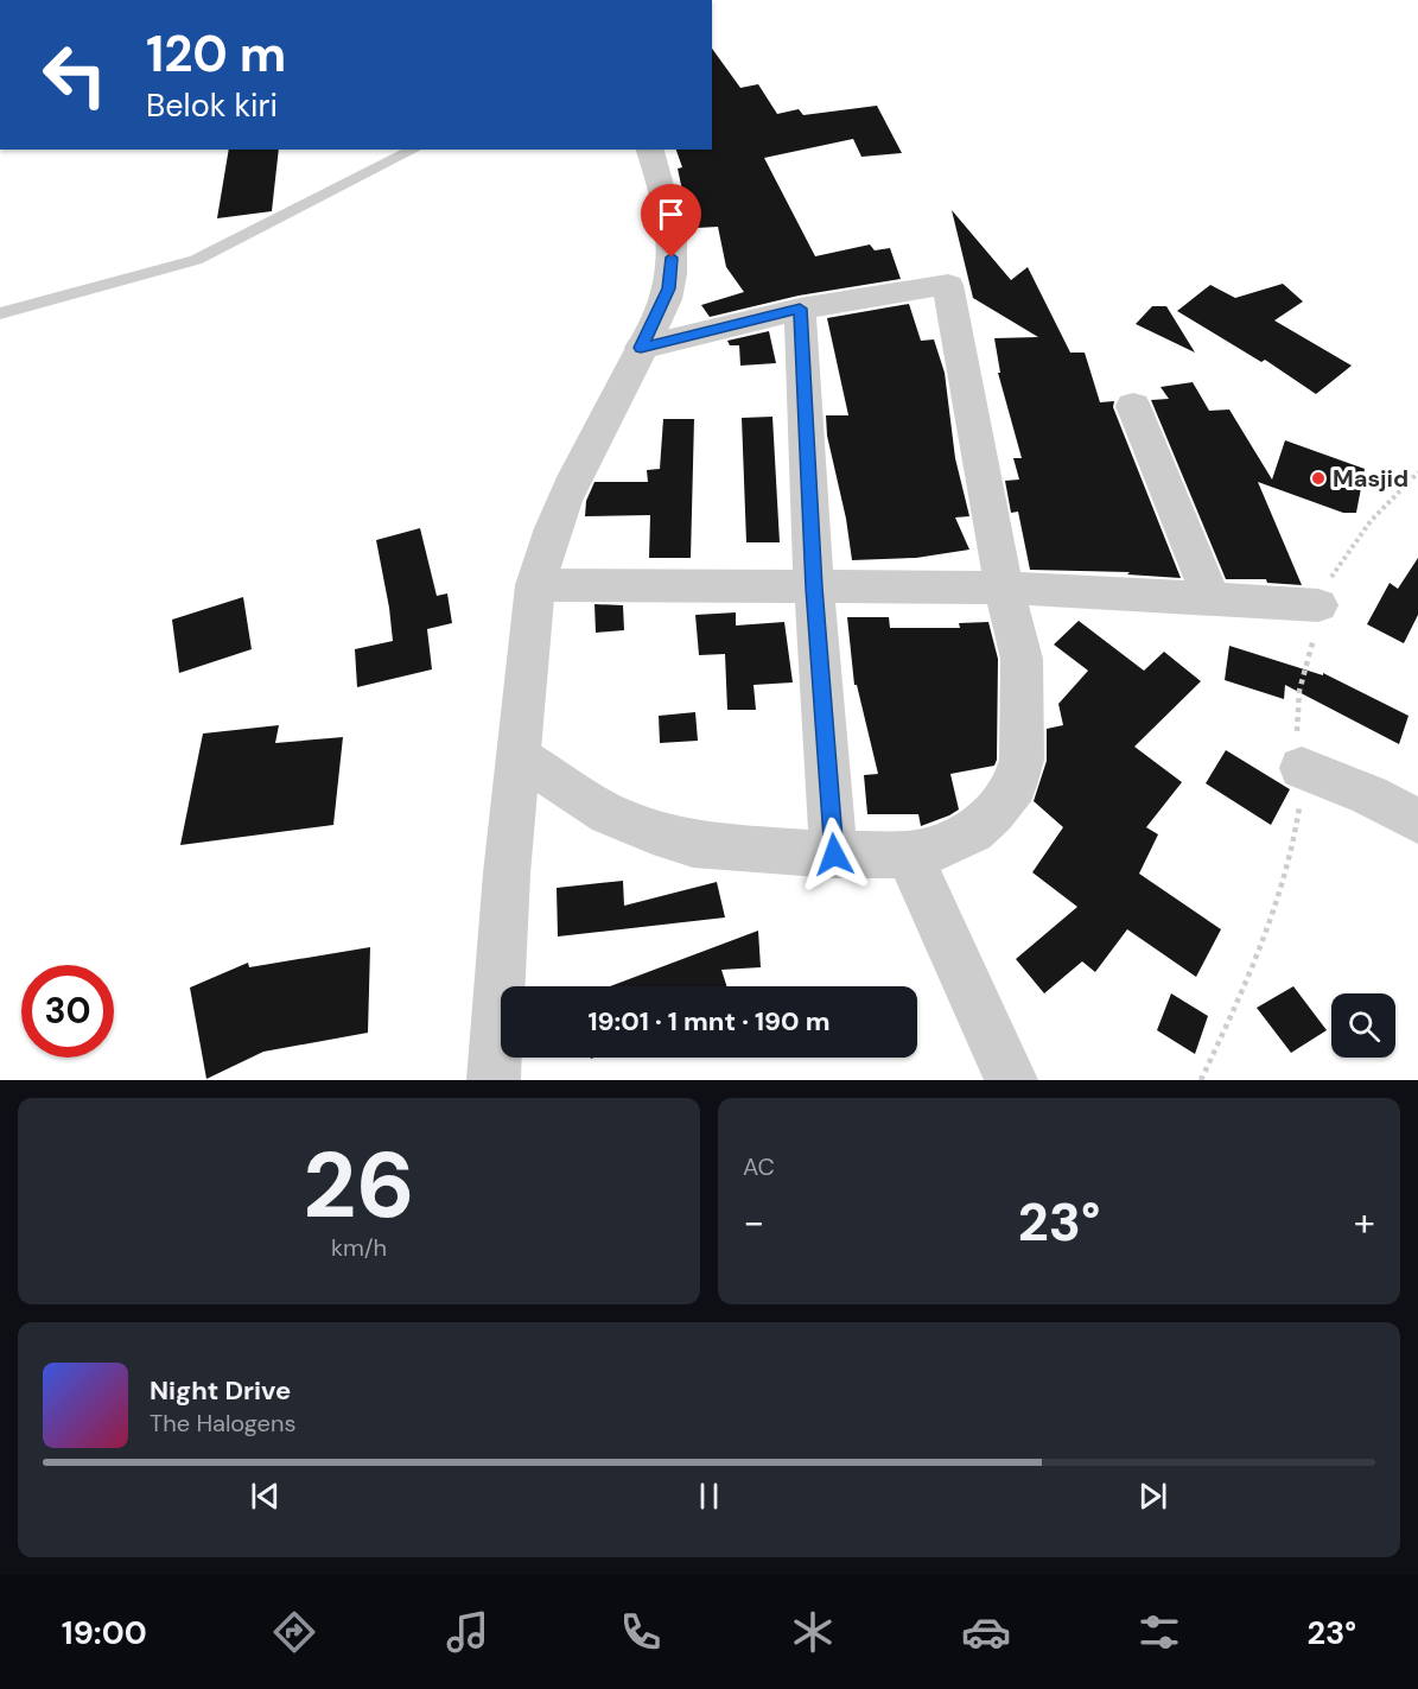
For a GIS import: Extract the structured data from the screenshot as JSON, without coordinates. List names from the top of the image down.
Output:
{
  "places": ["Masjid"],
  "page": {
    "turn": ["120 m", "Belok kiri"],
    "limit": "30",
    "trip": "19:01 · 1 mnt · 190 m",
    "tile": [
      ["26", "km/h"],
      "AC"
    ],
    "heat": ["−", "23°", "+"],
    "song": ["Night Drive", "The Halogens"],
    "tabs": ["19:00", "23°"]
  }
}
